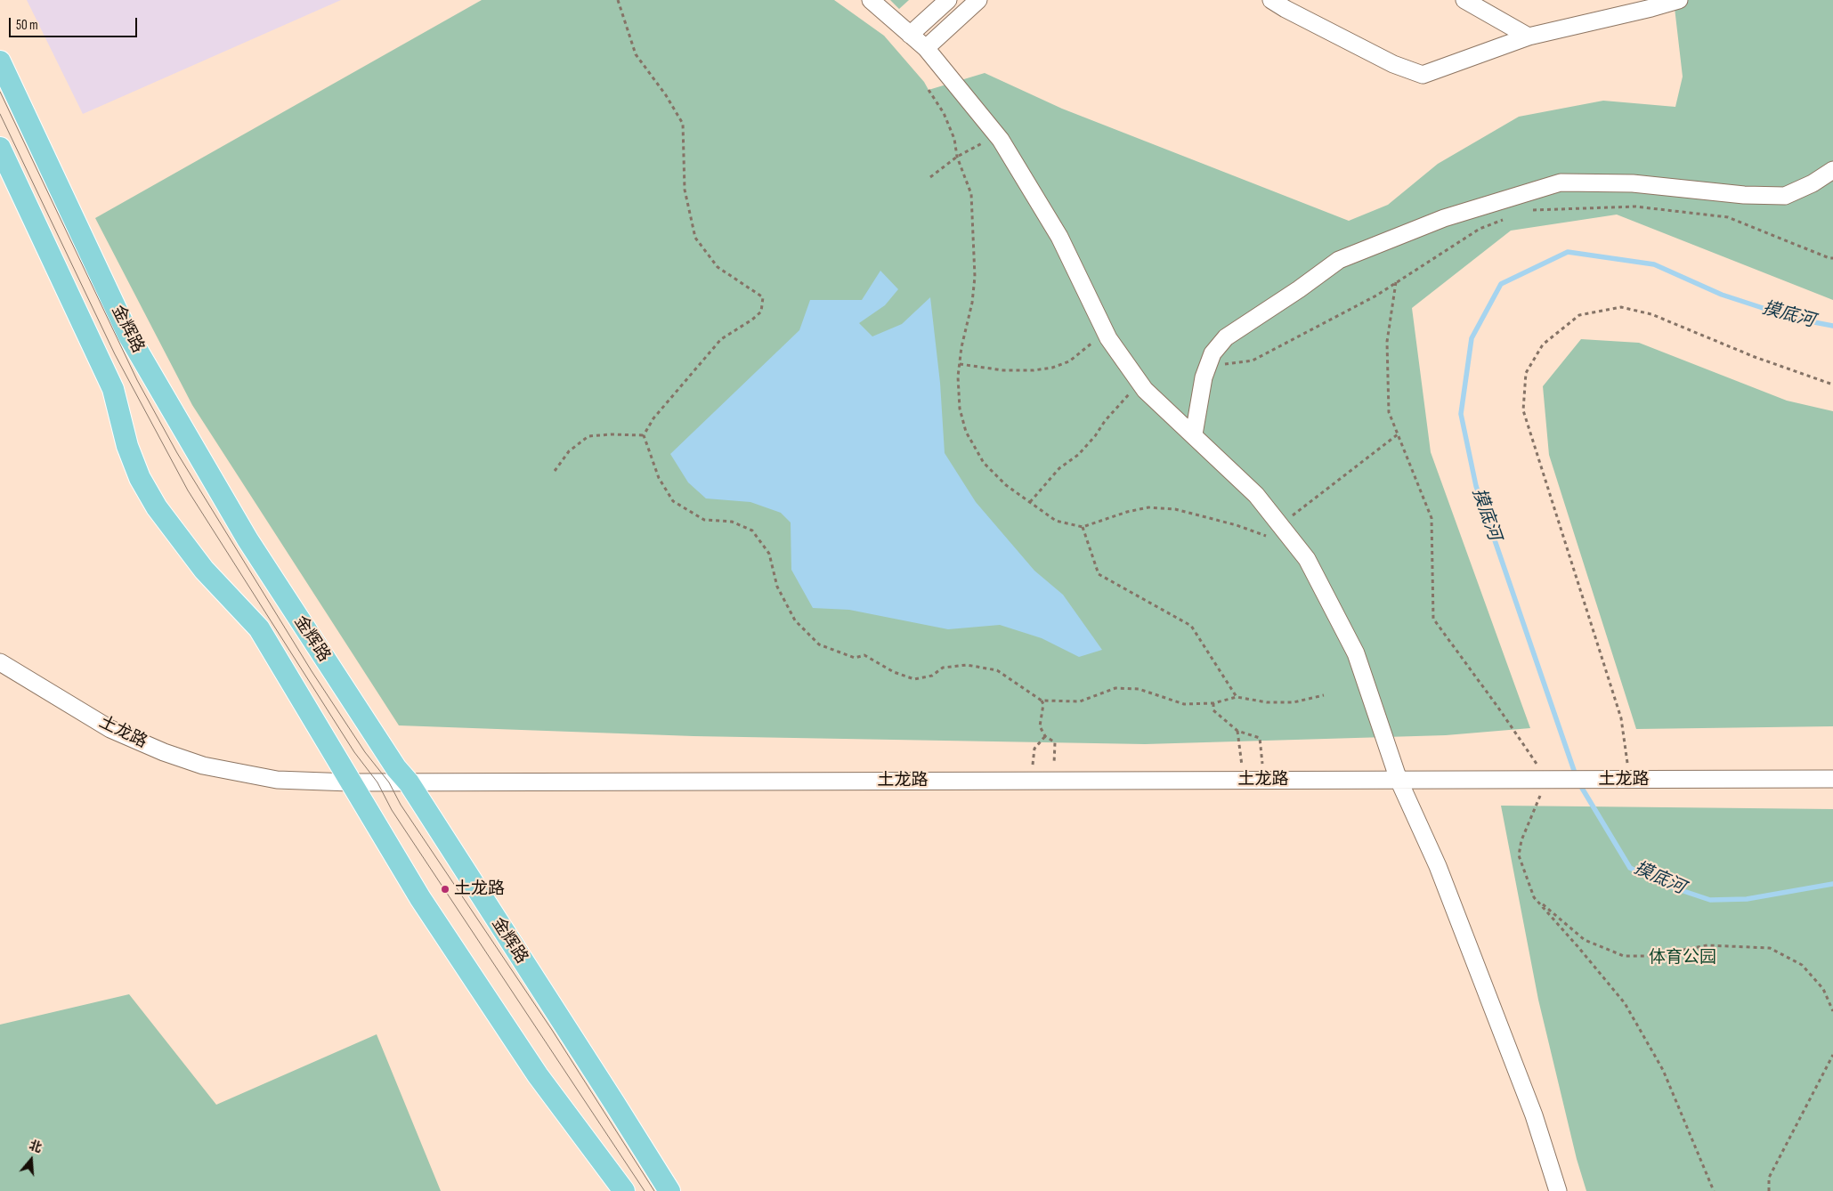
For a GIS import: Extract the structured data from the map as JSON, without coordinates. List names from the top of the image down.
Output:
{
  "streets": {
    "main road": ["金辉路"],
    "street": ["土龙路"]
  },
  "crossings": [
    ["金辉路", "土龙路"]
  ],
  "water": ["摸底河"],
  "parks": ["体育公园"],
  "places": ["土龙路"],
  "scale_bar": "50 m",
  "north": "top"
}
